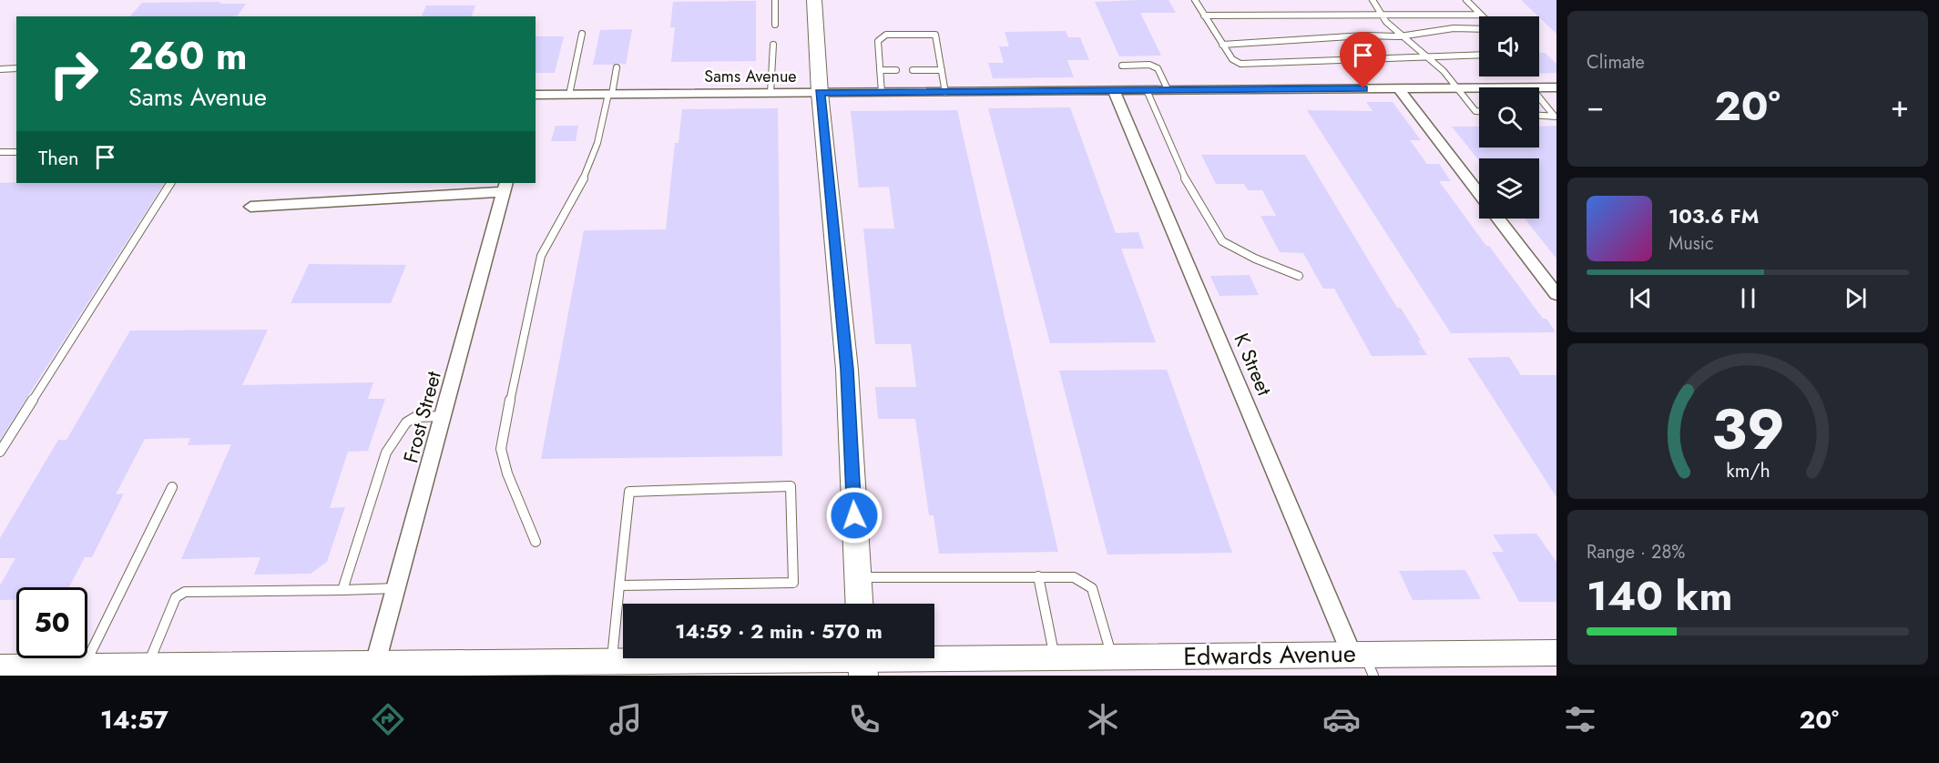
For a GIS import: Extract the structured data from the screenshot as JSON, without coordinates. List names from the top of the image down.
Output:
{
  "streets": {
    "street": [
      "Sams Avenue",
      "K Street",
      "Frost Street",
      "Edwards Avenue"
    ]
  },
  "crossings": [
    ["Sams Avenue", "K Street"],
    ["K Street", "Edwards Avenue"],
    ["Frost Street", "Edwards Avenue"]
  ],
  "page": {
    "tile": [
      "Climate",
      ["Range · 28%", "140 km"]
    ],
    "turn": ["260 m", "Sams Avenue"],
    "heat": ["−", "20°", "+"],
    "then": "Then",
    "song": ["103.6 FM", "Music"],
    "limit": "50",
    "trip": "14:59 · 2 min · 570 m",
    "tabs": ["14:57", "20°"],
    "gauge": ["39", "km/h"]
  }
}
